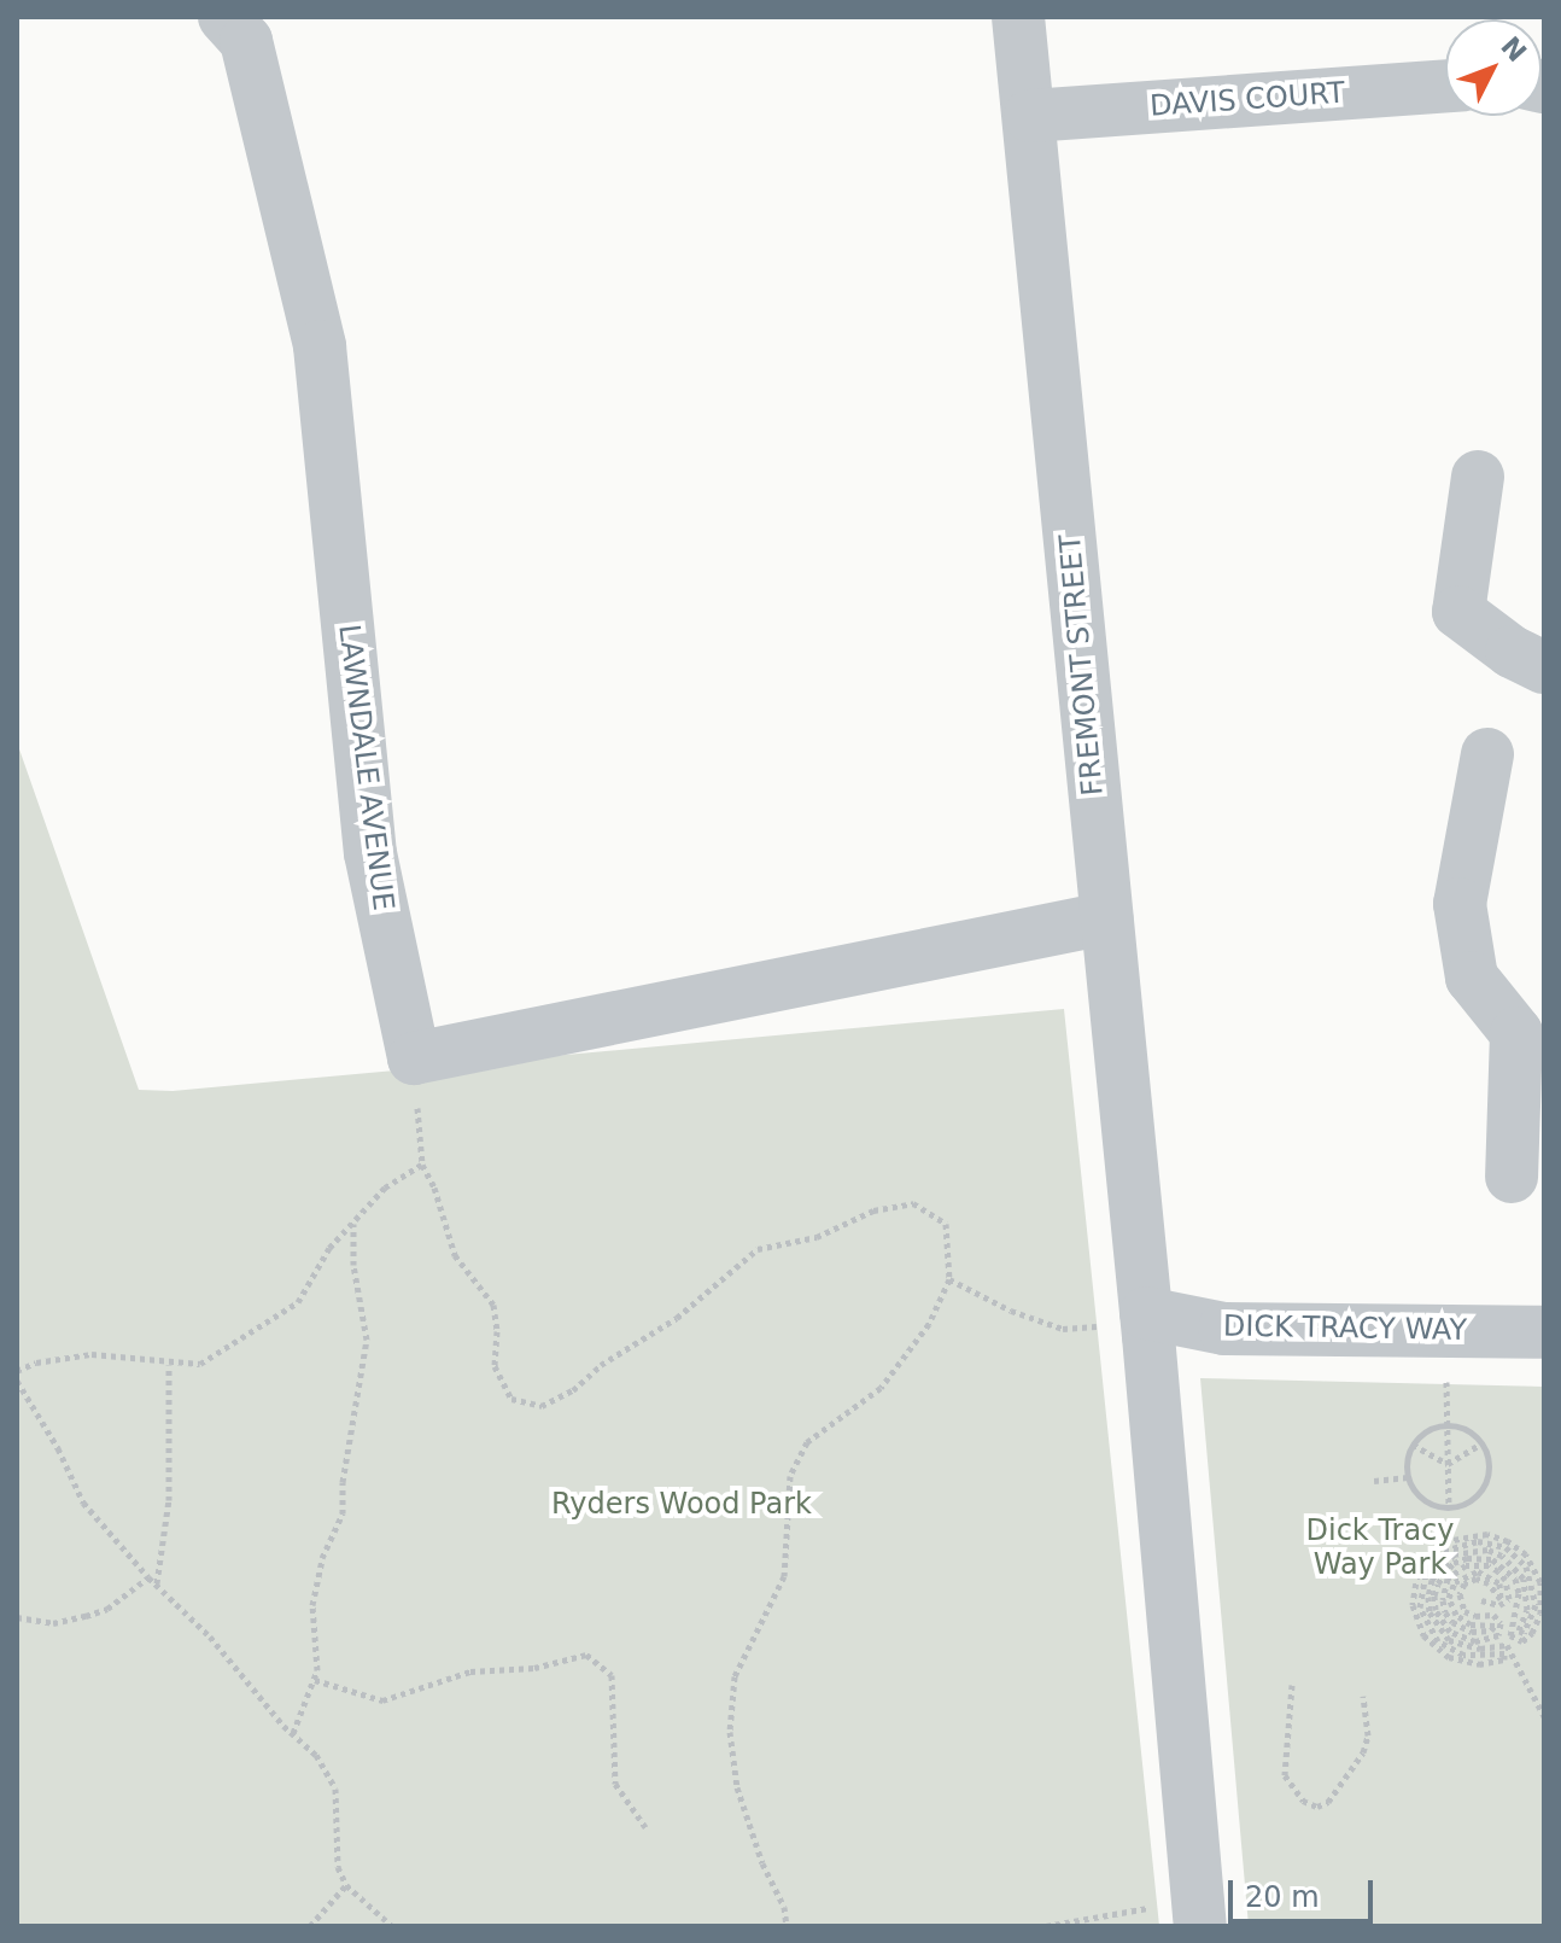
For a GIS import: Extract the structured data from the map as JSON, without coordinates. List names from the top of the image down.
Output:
{
  "streets": {
    "street": [
      "DAVIS COURT",
      "FREMONT STREET",
      "LAWNDALE AVENUE",
      "DICK TRACY WAY"
    ]
  },
  "crossings": [
    ["DAVIS COURT", "FREMONT STREET"],
    ["FREMONT STREET", "LAWNDALE AVENUE"],
    ["FREMONT STREET", "DICK TRACY WAY"]
  ],
  "parks": ["Ryders Wood Park", "Dick Tracy Way Park"],
  "scale_bar": "20 m",
  "north": "top right"
}
